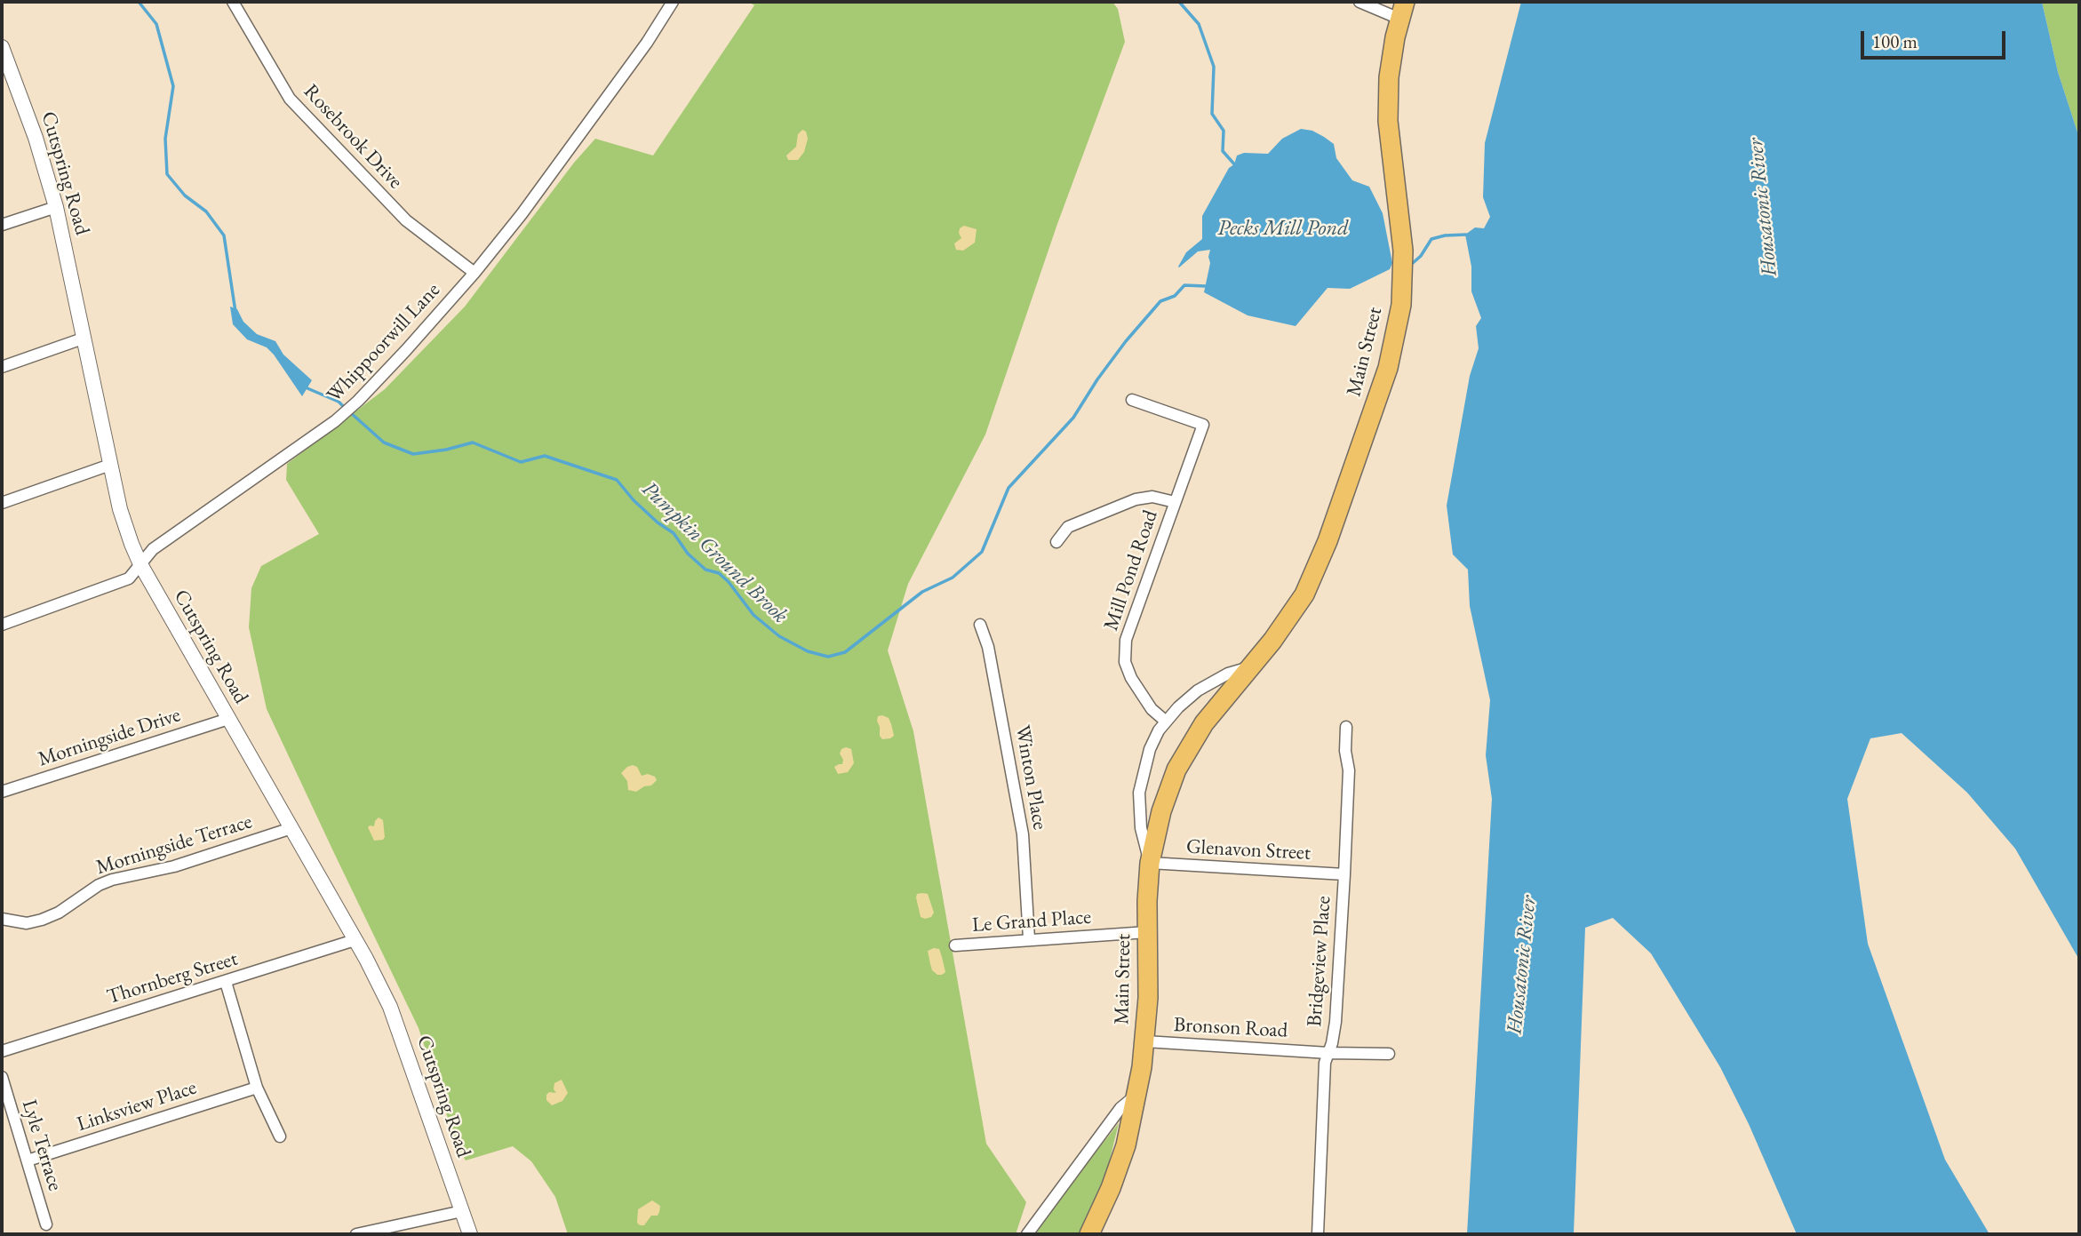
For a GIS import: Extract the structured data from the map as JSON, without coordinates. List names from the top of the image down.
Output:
{
  "streets": {
    "main road": ["Main Street"],
    "street": [
      "Rosebrook Drive",
      "Cutspring Road",
      "Whippoorwill Lane",
      "Mill Pond Road",
      "Morningside Drive",
      "Winton Place",
      "Morningside Terrace",
      "Glenavon Street",
      "Le Grand Place",
      "Bridgeview Place",
      "Thornberg Street",
      "Bronson Road",
      "Linksview Place",
      "Lyle Terrace"
    ]
  },
  "crossings": [
    ["Rosebrook Drive", "Whippoorwill Lane"],
    ["Cutspring Road", "Whippoorwill Lane"],
    ["Cutspring Road", "Morningside Drive"],
    ["Cutspring Road", "Morningside Terrace"],
    ["Cutspring Road", "Thornberg Street"],
    ["Main Street", "Mill Pond Road"],
    ["Main Street", "Glenavon Street"],
    ["Main Street", "Le Grand Place"],
    ["Main Street", "Bronson Road"],
    ["Winton Place", "Le Grand Place"],
    ["Glenavon Street", "Bridgeview Place"],
    ["Bridgeview Place", "Bronson Road"],
    ["Linksview Place", "Lyle Terrace"]
  ],
  "water": ["Housatonic River", "Pecks Mill Pond", "Pumpkin Ground Brook"],
  "scale_bar": "100 m"
}
